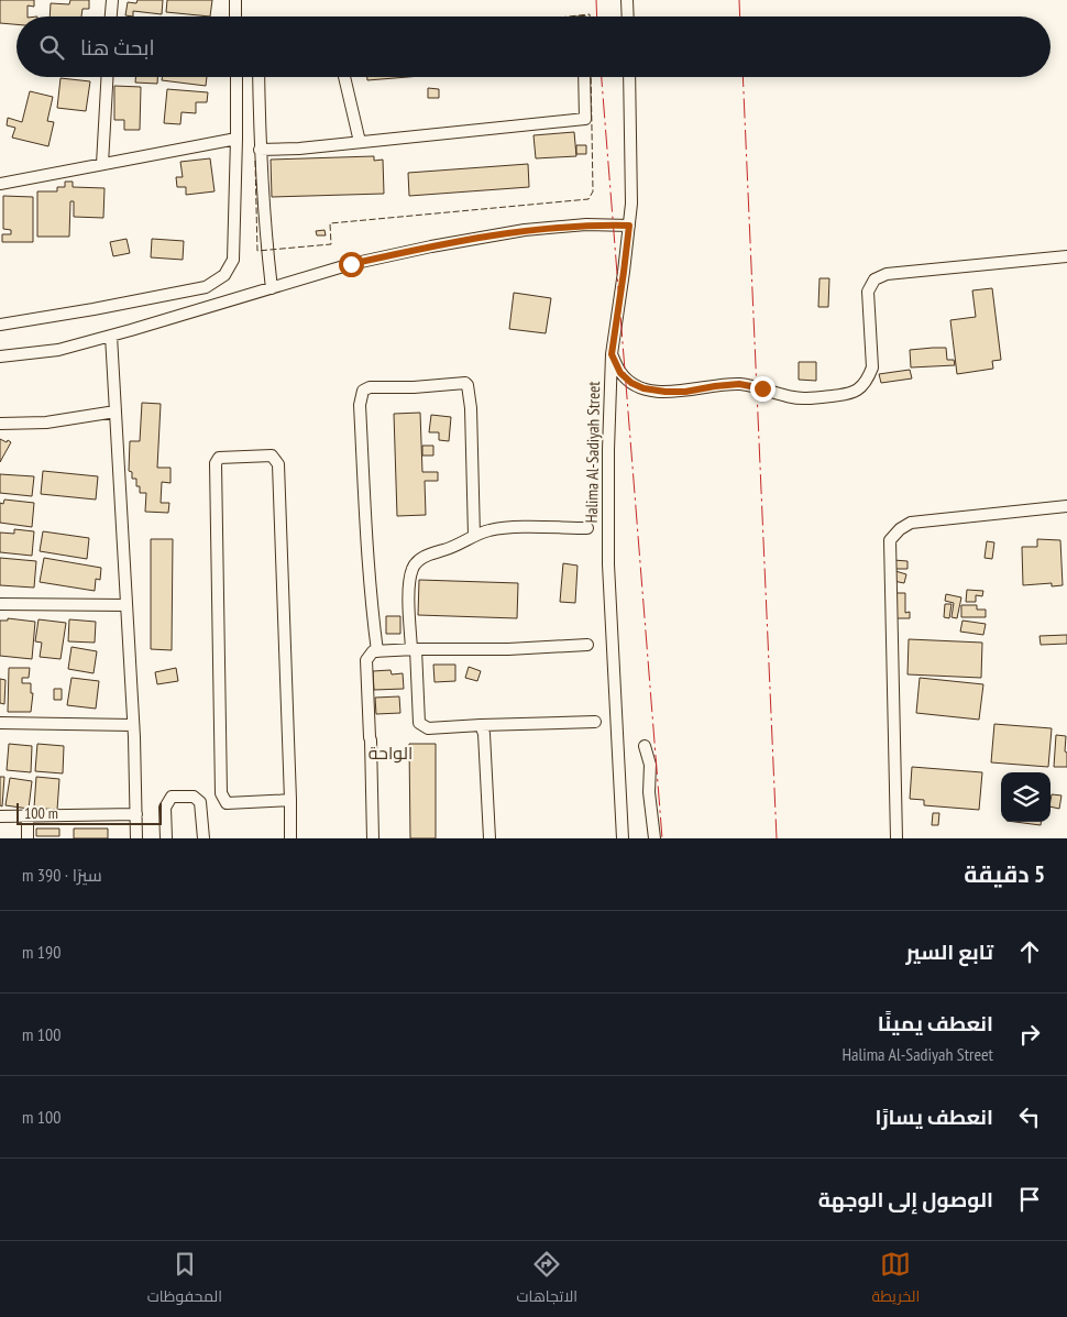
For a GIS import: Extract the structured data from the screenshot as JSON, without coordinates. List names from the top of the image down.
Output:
{
  "streets": {
    "street": ["Halima Al-Sadiyah Street"]
  },
  "districts": ["الواحة"],
  "scale_bar": "100 m",
  "page": {
    "search": "ابحث هنا",
    "scale": "100 m",
    "heading": ["5 دقيقة", "سيرًا · 390 m"],
    "list": [
      ["تابع السير", "190 m"],
      ["انعطف يمينًا", "Halima Al-Sadiyah Street", "100 m"],
      ["انعطف يسارًا", "100 m"],
      "الوصول إلى الوجهة"
    ],
    "nav": ["الخريطة", "الاتجاهات", "المحفوظات"]
  }
}
